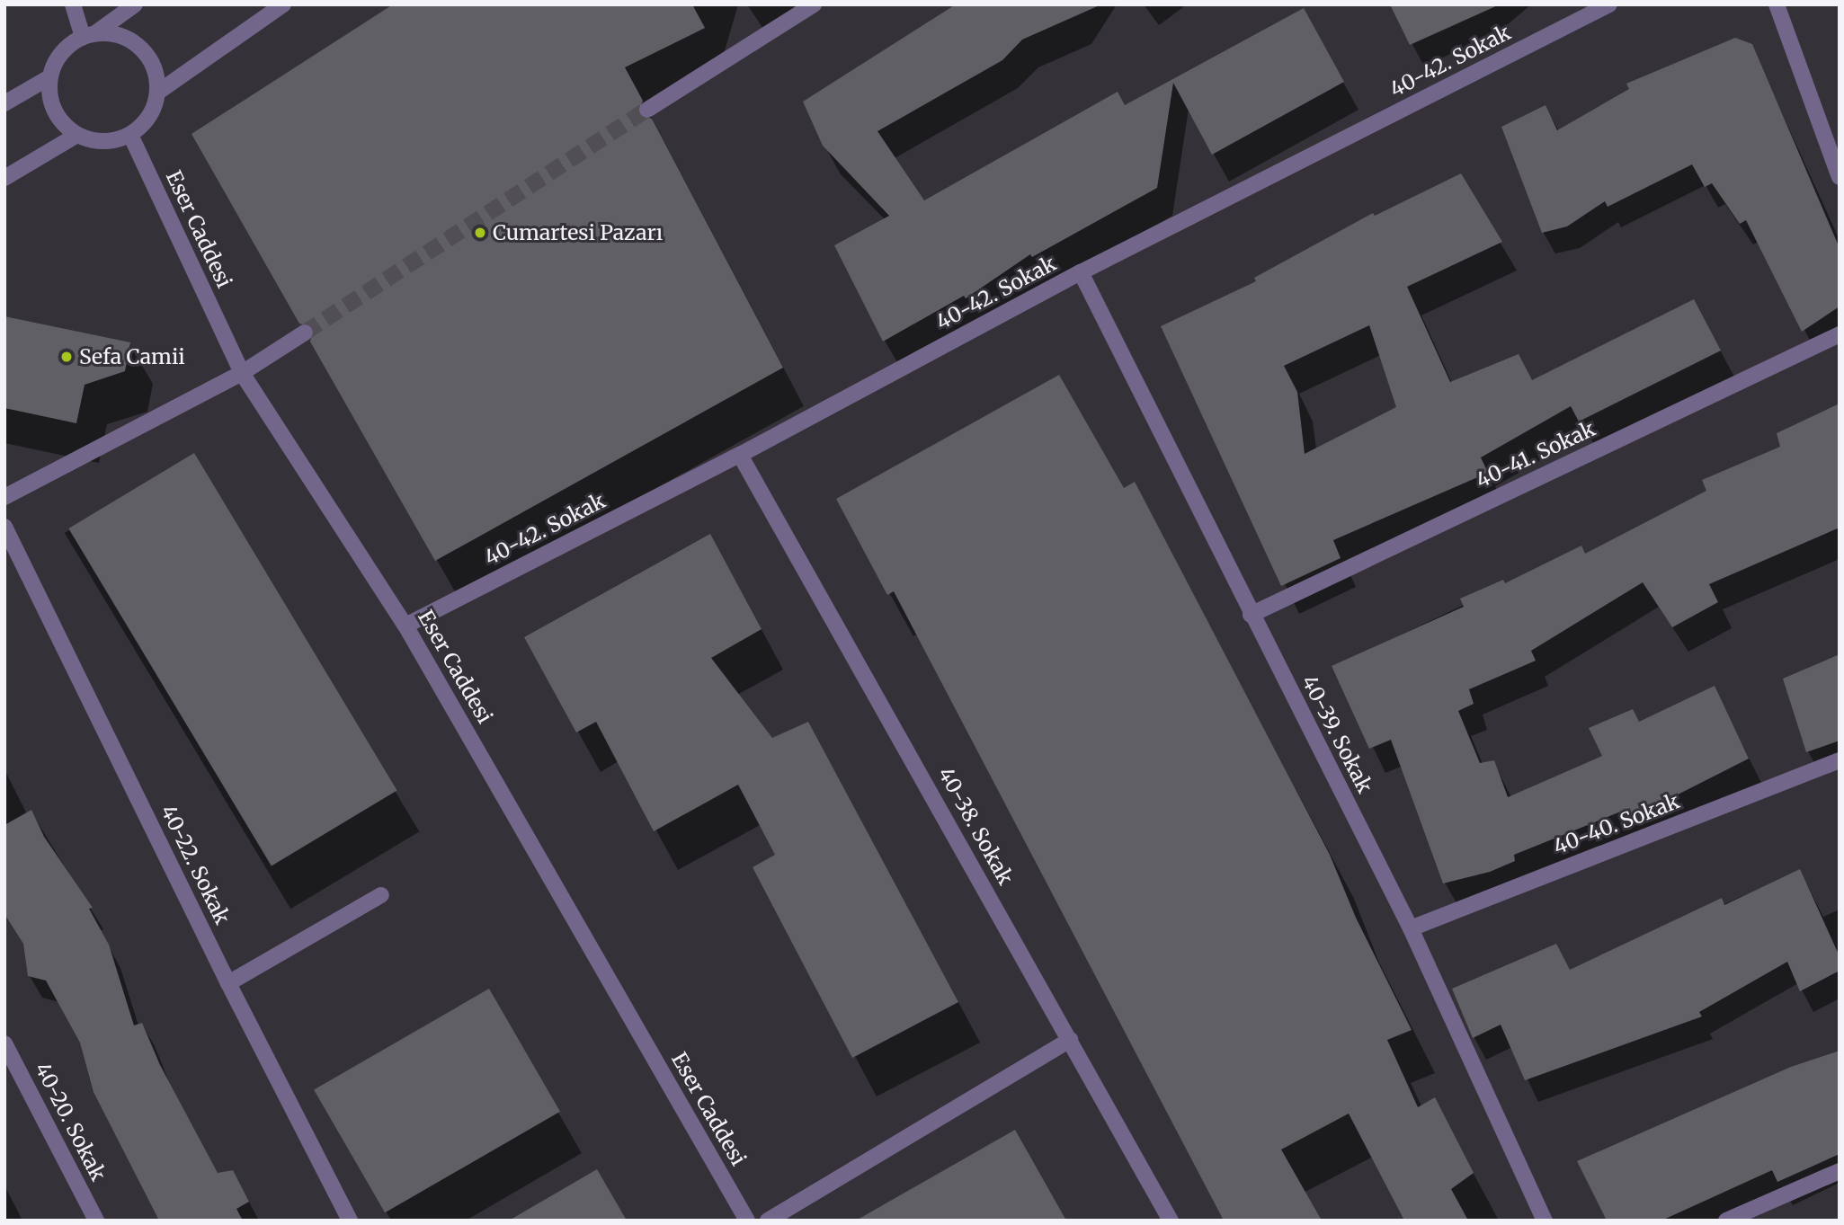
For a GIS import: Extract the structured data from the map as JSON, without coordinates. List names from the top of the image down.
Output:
{
  "streets": {
    "street": [
      "40-42. Sokak",
      "Eser Caddesi",
      "40-41. Sokak",
      "40-39. Sokak",
      "40-40. Sokak",
      "40-38. Sokak",
      "40-22. Sokak",
      "40-20. Sokak"
    ]
  },
  "crossings": [
    ["40-42. Sokak", "Eser Caddesi"],
    ["40-42. Sokak", "40-39. Sokak"],
    ["40-42. Sokak", "40-38. Sokak"],
    ["40-41. Sokak", "40-39. Sokak"],
    ["40-39. Sokak", "40-40. Sokak"]
  ],
  "places": ["Cumartesi Pazarı", "Sefa Camii"]
}
